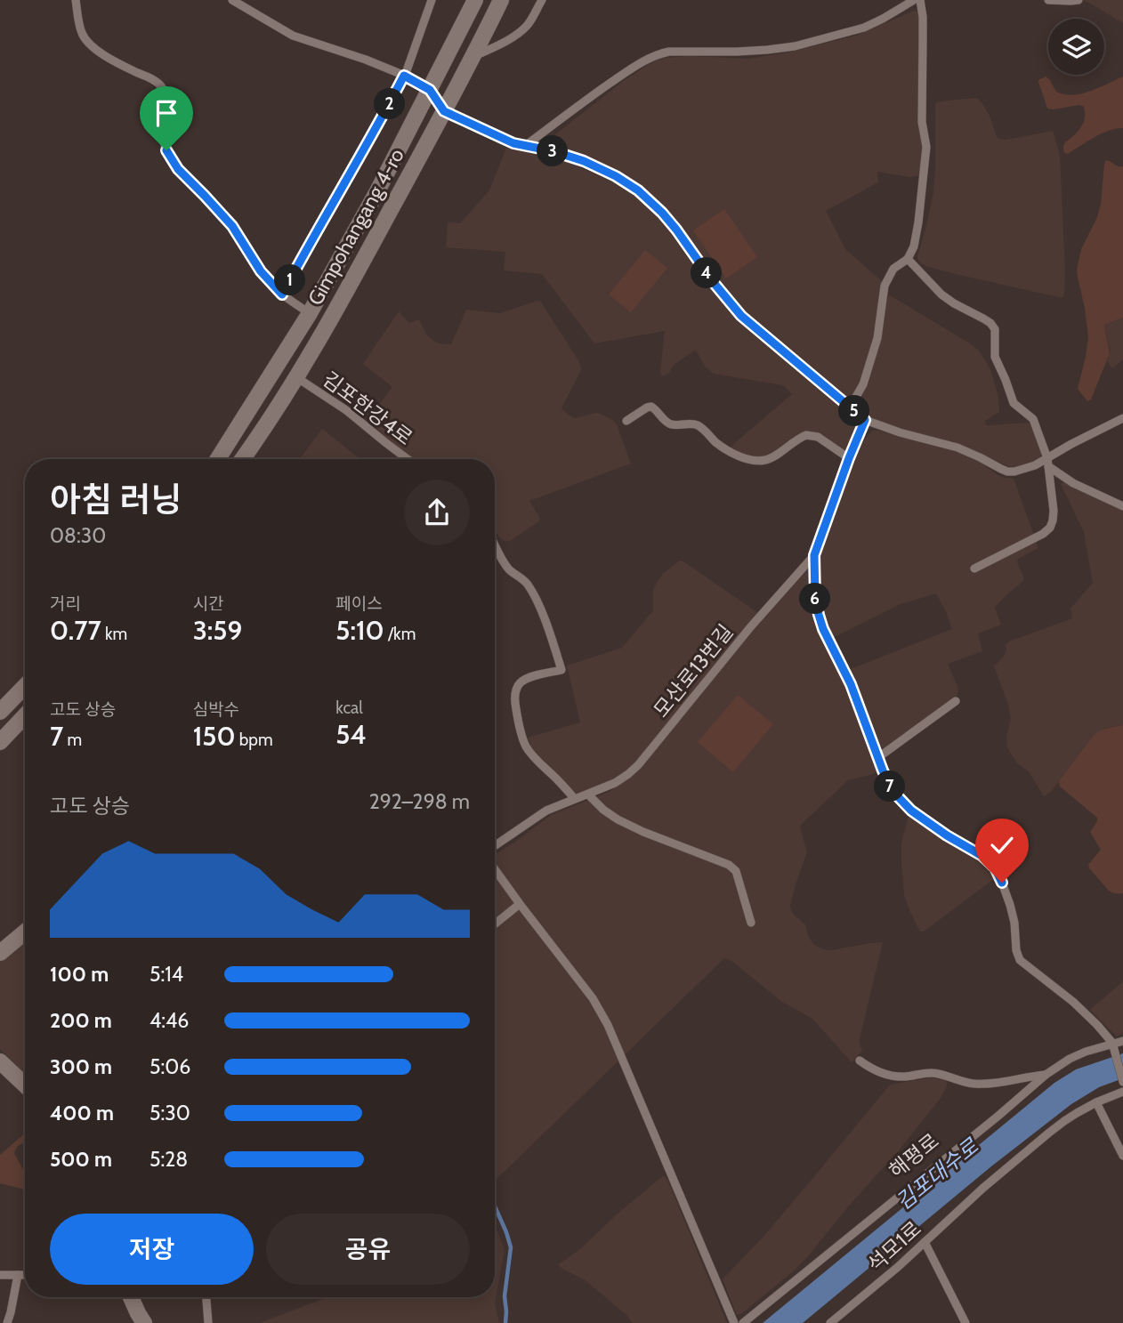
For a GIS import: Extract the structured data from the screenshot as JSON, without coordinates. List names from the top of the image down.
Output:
{
  "streets": {
    "street": ["Gimpohangang 4-ro"],
    "lane": [
      "김포한강4로",
      "모산로13번길",
      "해평로",
      "석모1로"
    ]
  },
  "crossings": [
    ["Gimpohangang 4-ro", "김포한강4로"]
  ],
  "water": ["김포대수로"],
  "page": {
    "pins": [
      "2",
      "3",
      "4",
      "1",
      "5",
      "6",
      "7"
    ],
    "heading": ["아침 러닝", "08:30"],
    "stats": [
      ["거리", "0.77 km"],
      ["시간", "3:59"],
      ["페이스", "5:10 /km"],
      ["고도 상승", "7 m"],
      ["심박수", "150 bpm"],
      ["kcal", "54"]
    ],
    "chart": ["고도 상승", "292–298 m"],
    "list": [
      {
        "name": "100 m",
        "note": "5:14"
      },
      {
        "name": "200 m",
        "note": "4:46"
      },
      {
        "name": "300 m",
        "note": "5:06"
      },
      {
        "name": "400 m",
        "note": "5:30"
      },
      {
        "name": "500 m",
        "note": "5:28"
      }
    ],
    "buttons": ["저장", "공유"]
  }
}
